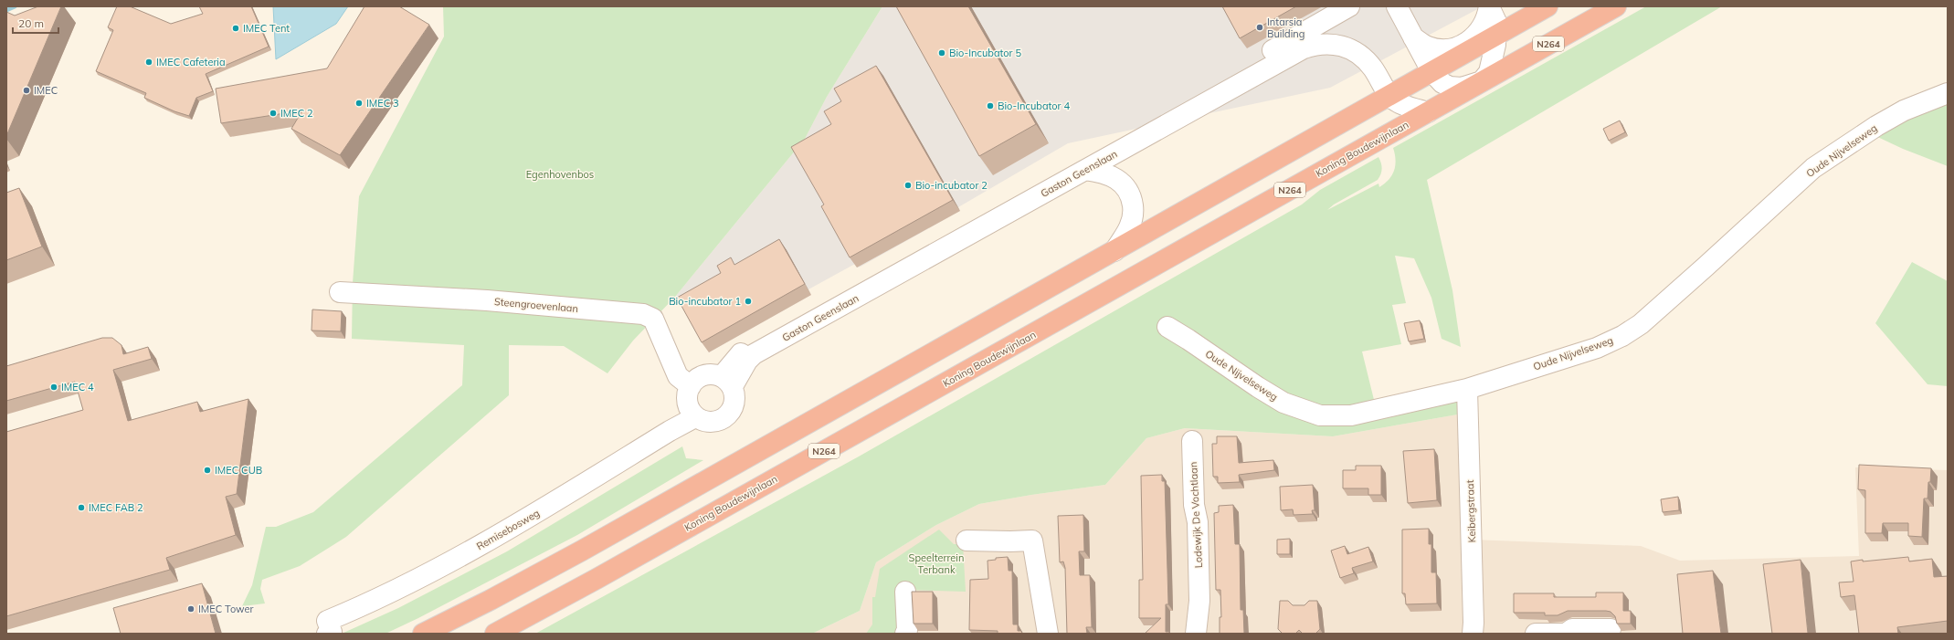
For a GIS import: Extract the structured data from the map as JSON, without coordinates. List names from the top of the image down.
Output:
{
  "streets": {
    "highway": ["N264", "Koning Boudewijnlaan"],
    "street": [
      "Oude Nijvelseweg",
      "Gaston Geenslaan",
      "Steengroevenlaan",
      "Keibergstraat",
      "Lodewijk De Vochtlaan",
      "Remisebosweg"
    ]
  },
  "crossings": [
    ["Koning Boudewijnlaan", "Gaston Geenslaan"],
    ["Oude Nijvelseweg", "Keibergstraat"],
    ["Gaston Geenslaan", "Steengroevenlaan"],
    ["Gaston Geenslaan", "Remisebosweg"],
    ["Steengroevenlaan", "Remisebosweg"]
  ],
  "parks": ["Egenhovenbos", "Speelterrein Terbank"],
  "places": [
    "Intarsia Building",
    "IMEC Tent",
    "Bio-Incubator 5",
    "IMEC Cafeteria",
    "IMEC",
    "IMEC 3",
    "Bio-Incubator 4",
    "IMEC 2",
    "Bio-incubator 2",
    "Bio-incubator 1",
    "IMEC 4",
    "IMEC CUB",
    "IMEC FAB 2",
    "IMEC Tower"
  ],
  "scale_bar": "20 m"
}
